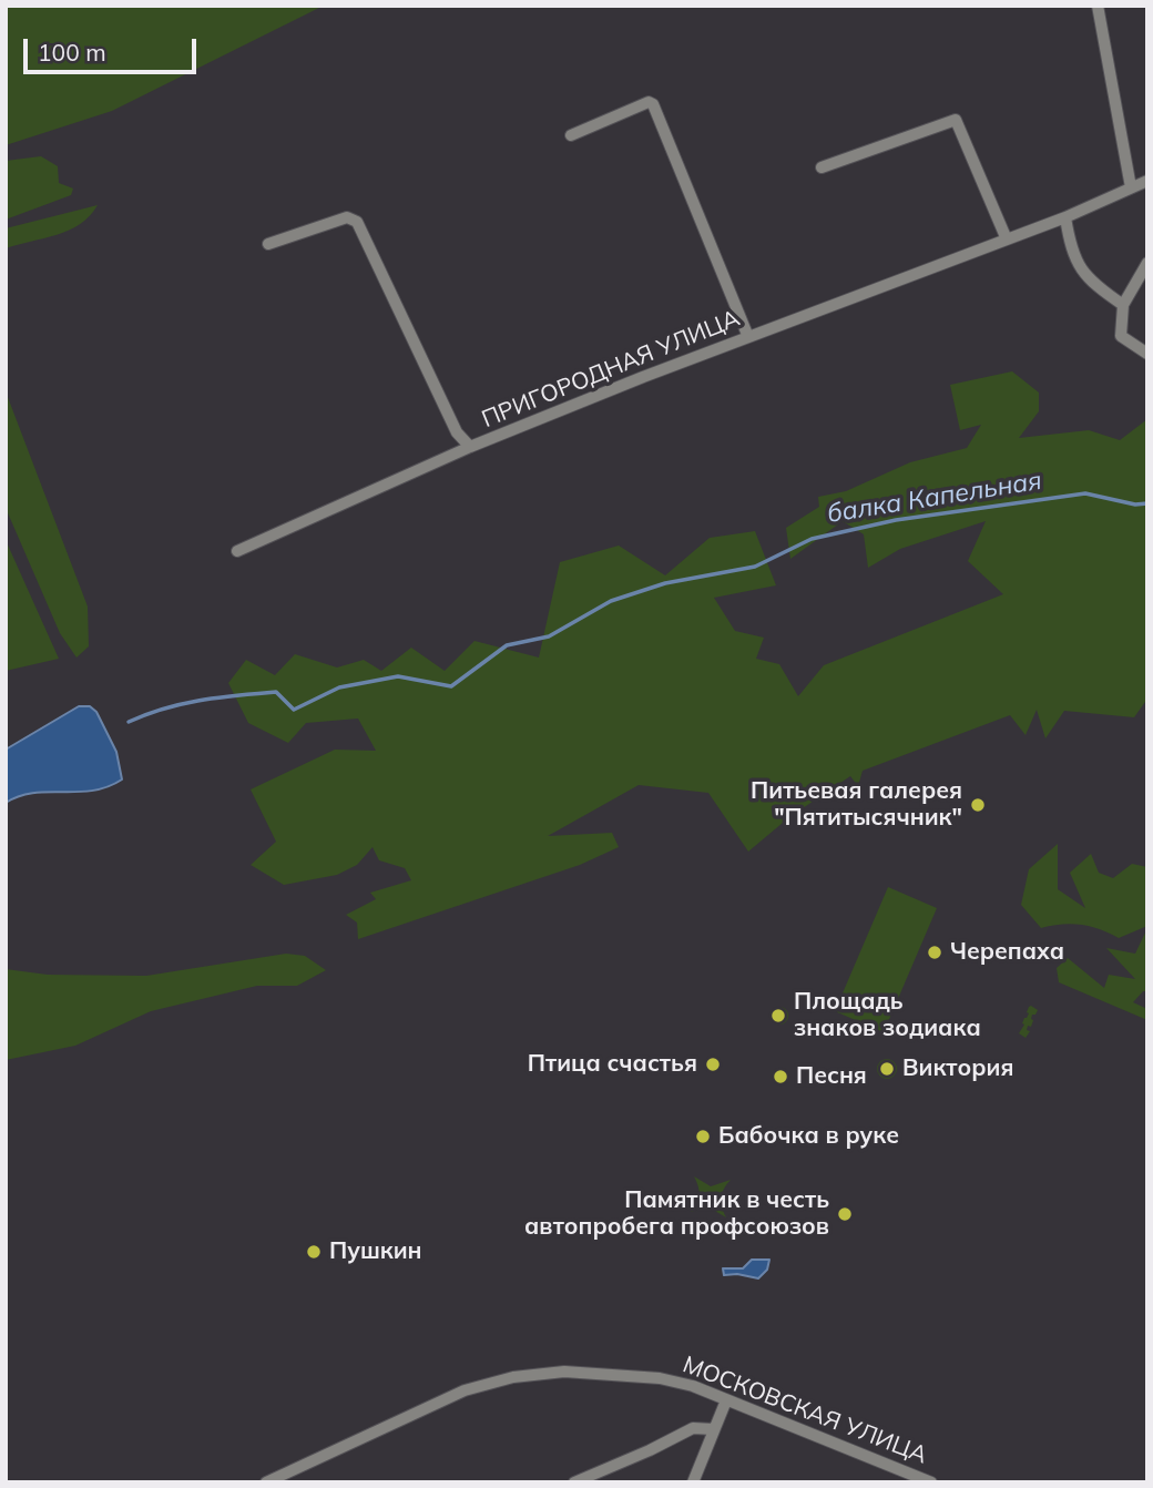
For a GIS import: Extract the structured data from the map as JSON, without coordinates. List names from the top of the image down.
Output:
{
  "streets": {
    "street": ["ПРИГОРОДНАЯ УЛИЦА", "МОСКОВСКАЯ УЛИЦА"]
  },
  "water": ["балка Капельная"],
  "places": [
    "Питьевая галерея \"Пятитысячник\"",
    "Черепаха",
    "Площадь знаков зодиака",
    "Птица счастья",
    "Виктория",
    "Песня",
    "Бабочка в руке",
    "Памятник в честь автопробега профсоюзов",
    "Пушкин"
  ],
  "scale_bar": "100 m"
}
